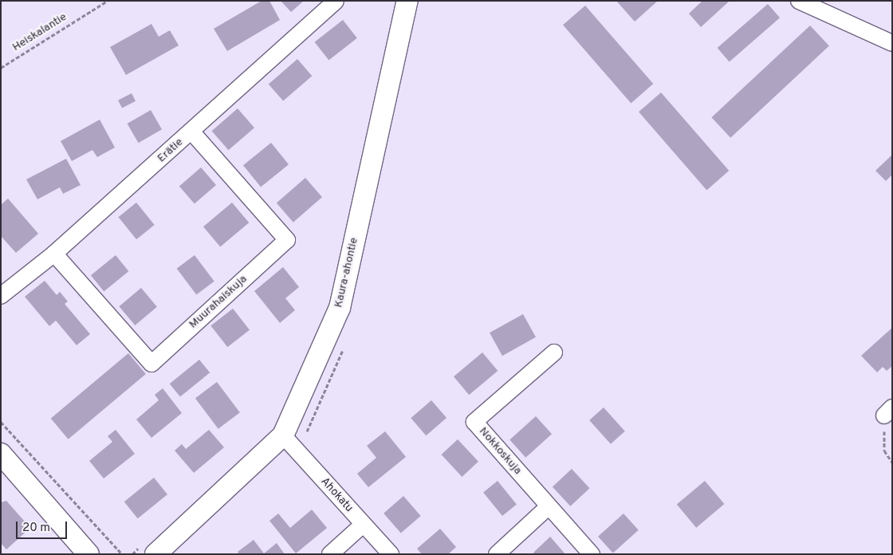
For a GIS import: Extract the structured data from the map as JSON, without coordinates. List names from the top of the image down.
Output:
{
  "streets": {
    "street": [
      "Erätie",
      "Kaura-ahontie",
      "Muurahaiskuja",
      "Nokkoskuja",
      "Ahokatu"
    ],
    "path": ["Heiskalantie"]
  },
  "crossings": [
    ["Erätie", "Muurahaiskuja"],
    ["Kaura-ahontie", "Ahokatu"]
  ],
  "scale_bar": "20 m"
}
